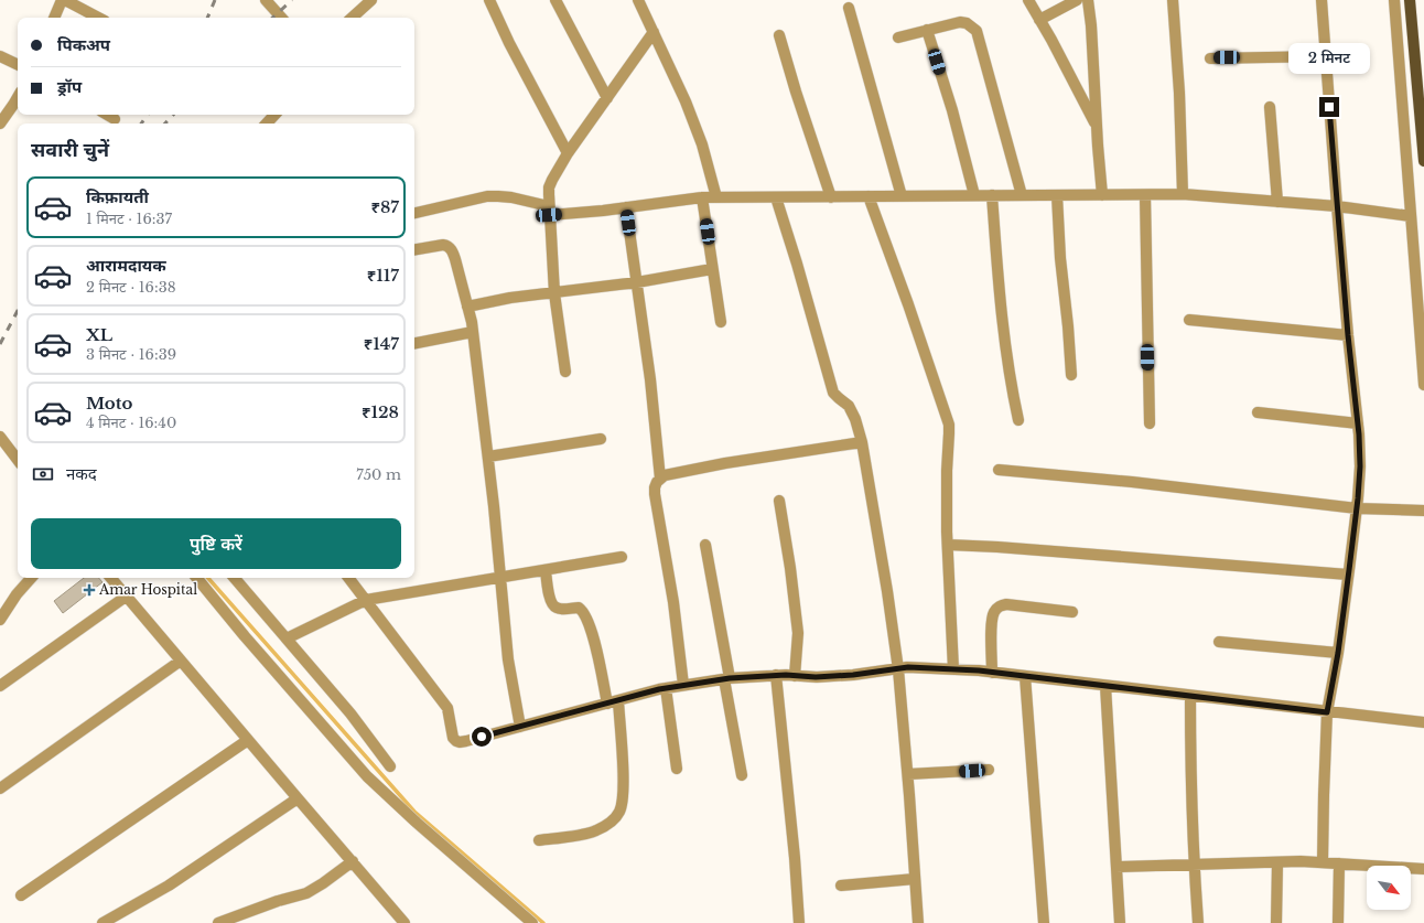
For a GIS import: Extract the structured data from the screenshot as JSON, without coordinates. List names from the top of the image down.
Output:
{
  "places": {
    "health": ["Amar Hospital"]
  },
  "north": "bottom right",
  "page": {
    "banner": ["पिकअप", "ड्रॉप"],
    "bubble": "2 मिनट",
    "heading": "सवारी चुनें",
    "list": [
      {
        "name": "किफ़ायती",
        "note": "1 मिनट · 16:37",
        "value": "₹87"
      },
      {
        "name": "आरामदायक",
        "note": "2 मिनट · 16:38",
        "value": "₹117"
      },
      {
        "name": "XL",
        "note": "3 मिनट · 16:39",
        "value": "₹147"
      },
      {
        "name": "Moto",
        "note": "4 मिनट · 16:40",
        "value": "₹128"
      }
    ],
    "pay": ["नकद", "750 m"],
    "buttons": "पुष्टि करें"
  }
}
